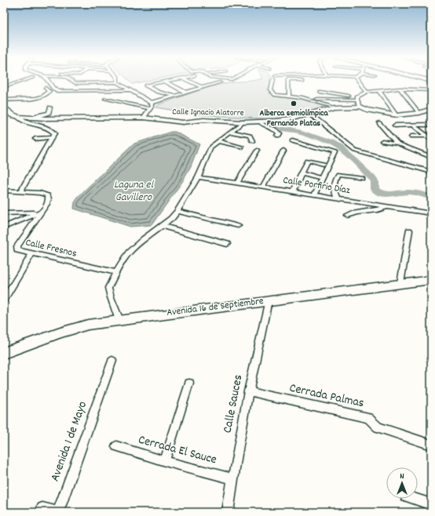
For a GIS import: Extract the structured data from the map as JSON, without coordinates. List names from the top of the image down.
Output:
{
  "streets": {
    "street": [
      "Calle Ignacio Alatorre",
      "Calle Porfirio Díaz",
      "Calle Fresnos",
      "Avenida 16 de Septiembre",
      "Cerrada Palmas",
      "Calle Sauces",
      "Avenida 1 de Mayo",
      "Cerrada El Sauce"
    ]
  },
  "crossings": [
    ["Avenida 16 de Septiembre", "Calle Sauces"],
    ["Cerrada Palmas", "Calle Sauces"],
    ["Calle Sauces", "Cerrada El Sauce"]
  ],
  "water": ["Laguna el Gavillero"],
  "places": ["Alberca semiolímpica Fernando Platas"],
  "north": "top"
}
